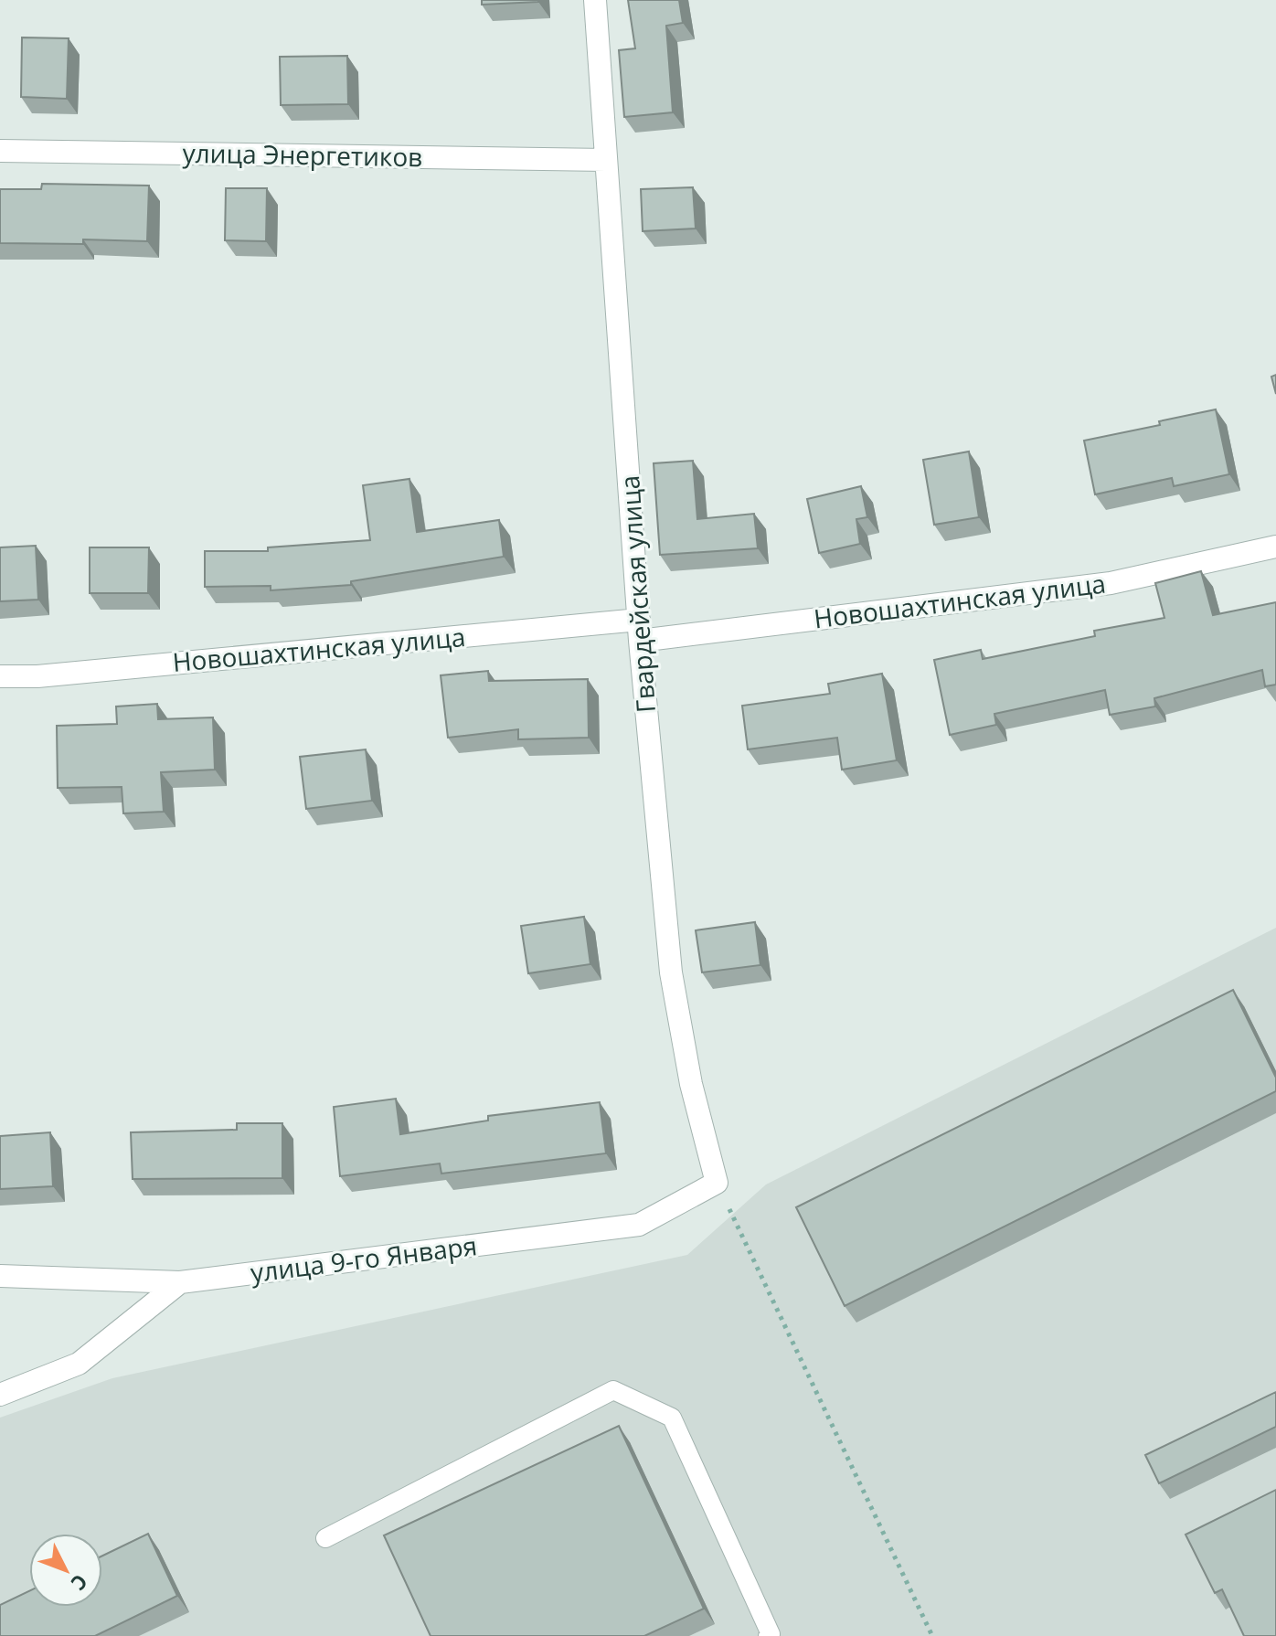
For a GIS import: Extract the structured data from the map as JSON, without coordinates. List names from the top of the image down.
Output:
{
  "streets": {
    "street": [
      "улица Энергетиков",
      "Гвардейская улица",
      "Новошахтинская улица",
      "улица 9-го Января"
    ]
  },
  "crossings": [
    ["улица Энергетиков", "Гвардейская улица"],
    ["Гвардейская улица", "Новошахтинская улица"],
    ["Гвардейская улица", "улица 9-го Января"]
  ],
  "north": "bottom right"
}
